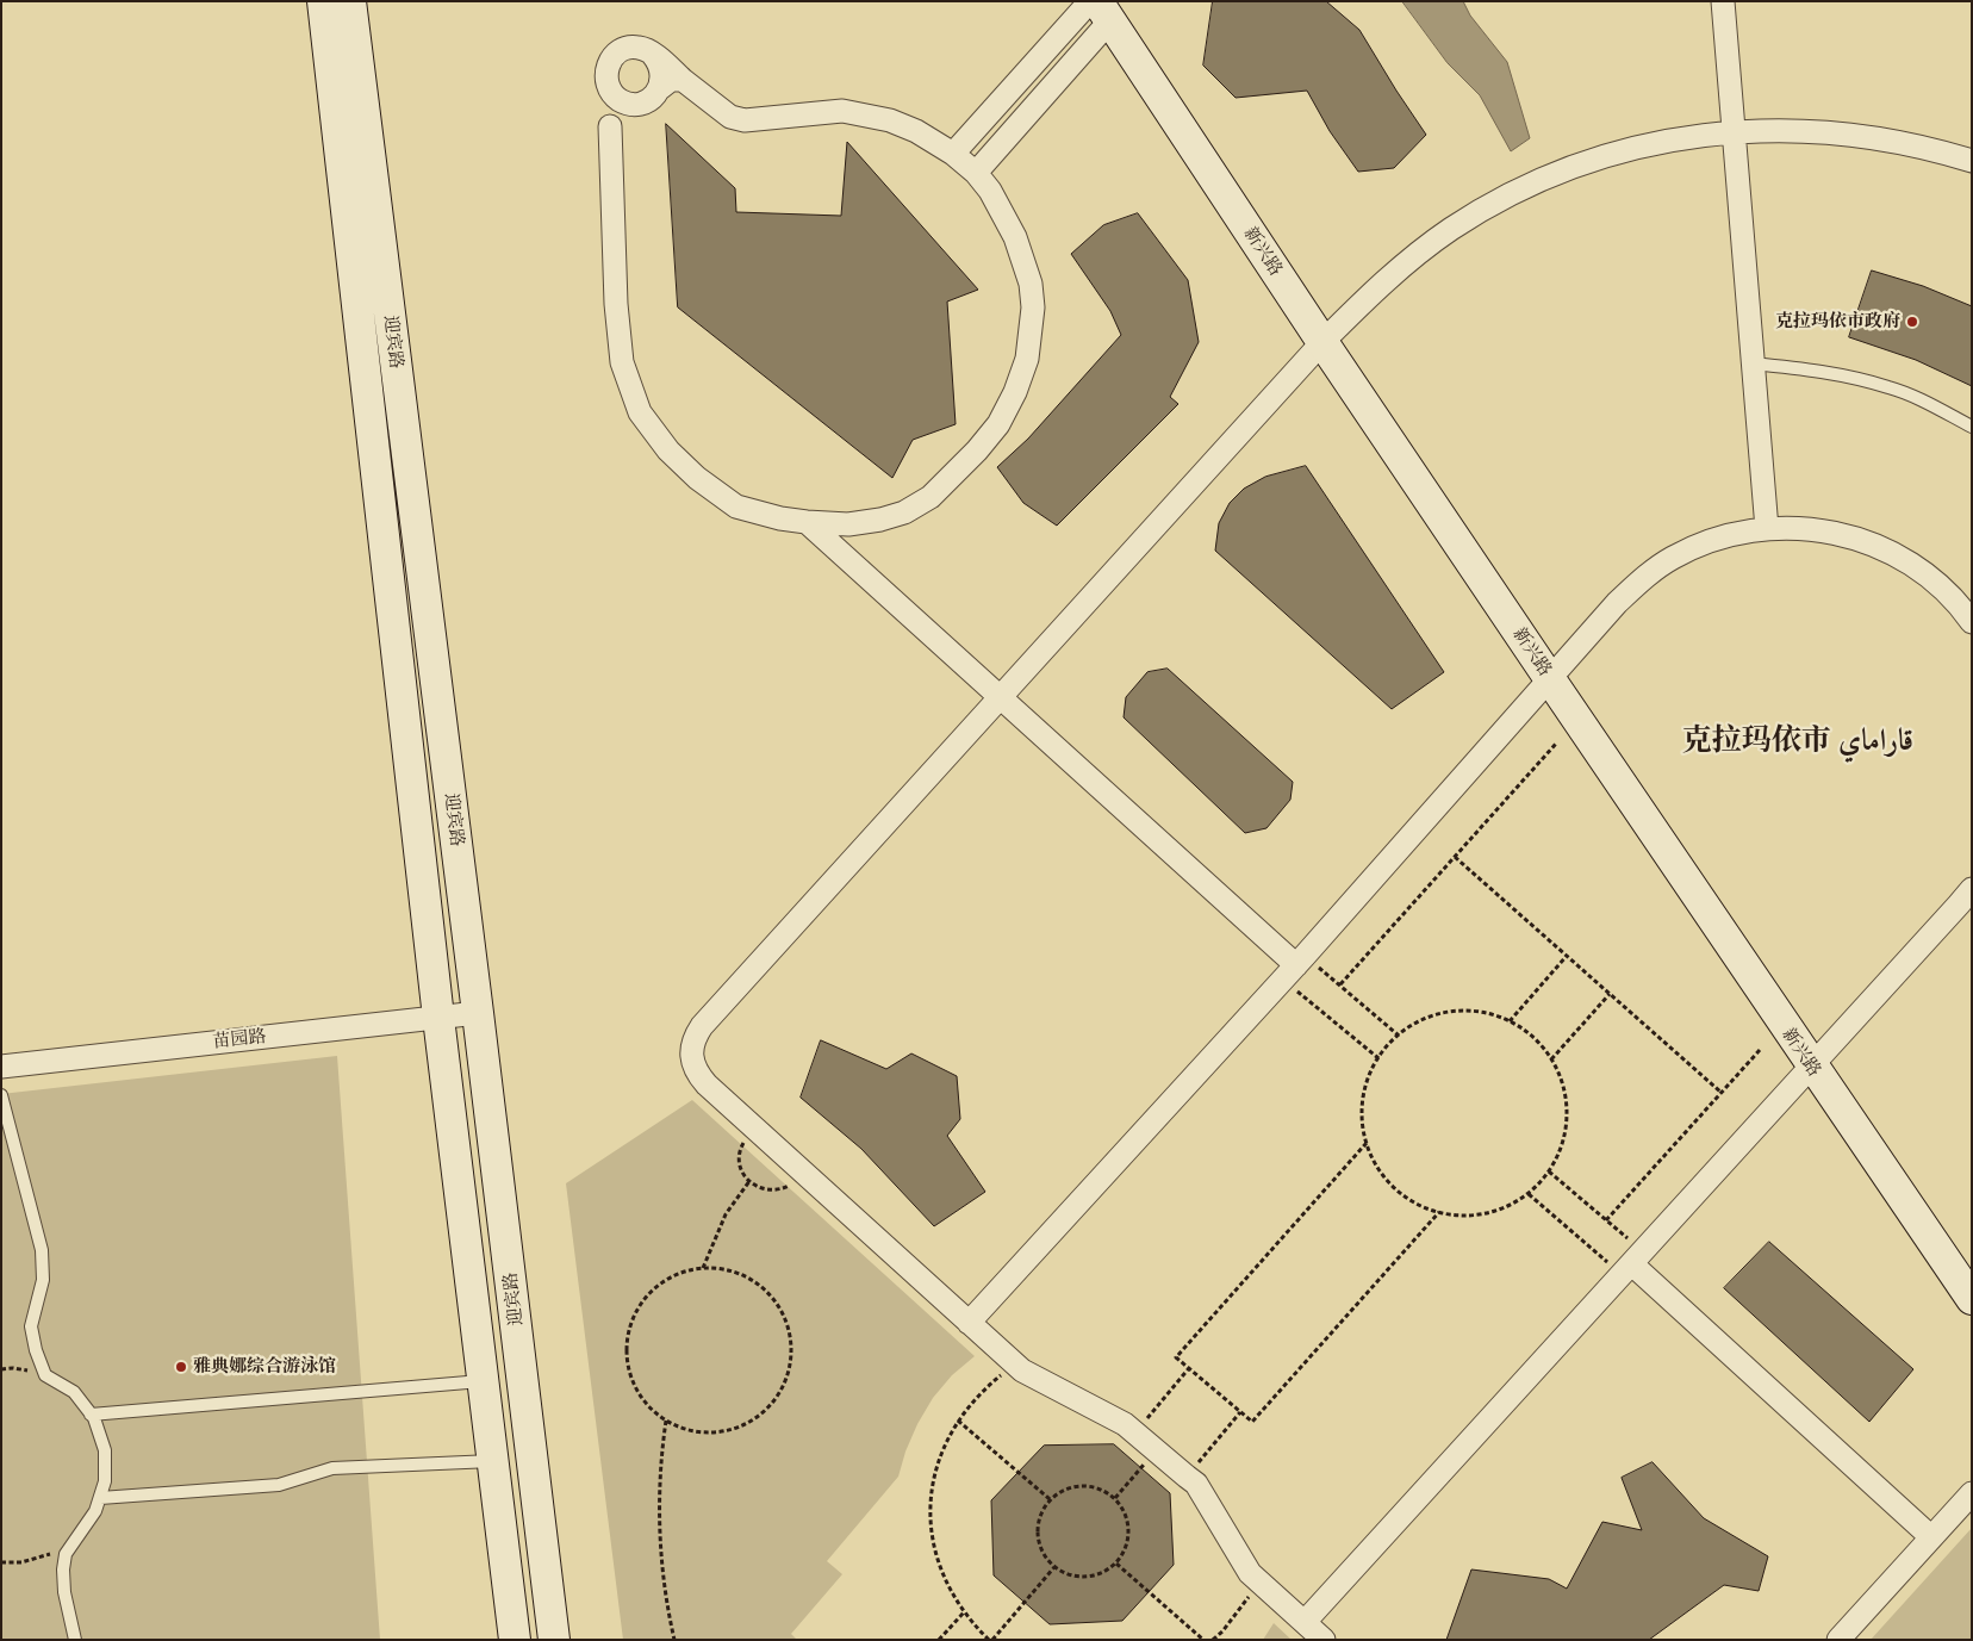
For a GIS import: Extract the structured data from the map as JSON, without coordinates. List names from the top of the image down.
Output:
{
  "streets": {
    "main road": ["新兴路", "迎宾路"],
    "street": ["苗园路"]
  },
  "crossings": [
    ["迎宾路", "苗园路"]
  ],
  "districts": ["克拉玛依市 قاراماي"],
  "places": ["克拉玛依市政府", "雅典娜综合游泳馆"]
}
